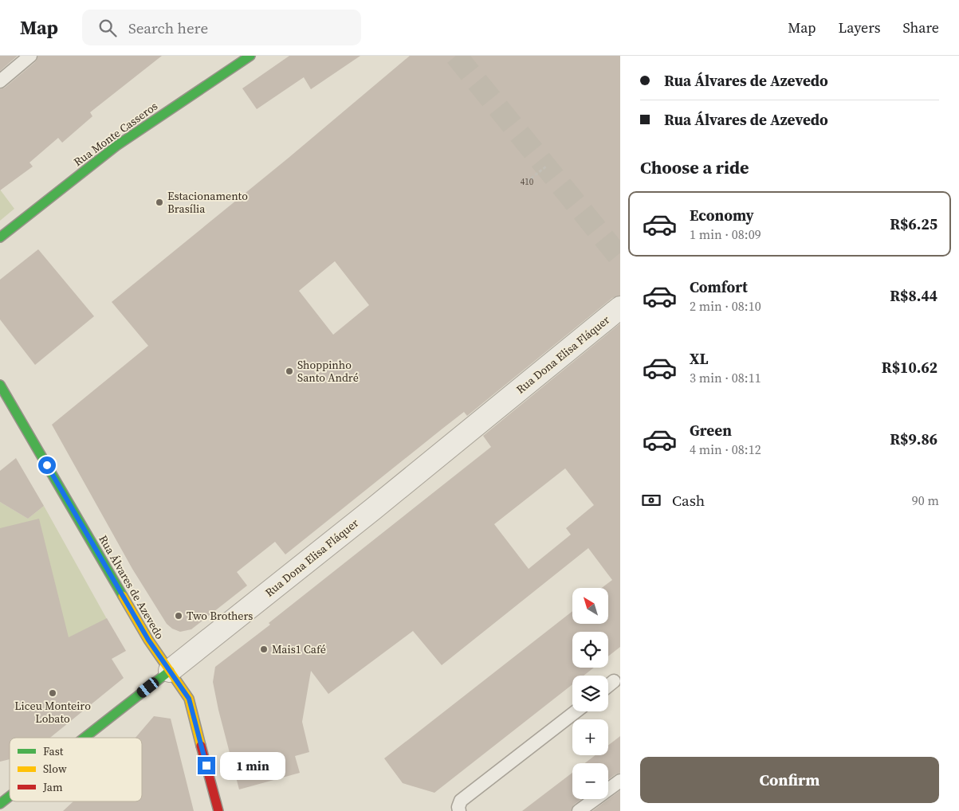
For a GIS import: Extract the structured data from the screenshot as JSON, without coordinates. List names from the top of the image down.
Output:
{
  "streets": {
    "street": ["Rua Monte Casseros", "Rua Dona Elisa Fláquer", "Rua Álvares de Azevedo"]
  },
  "crossings": [
    ["Rua Dona Elisa Fláquer", "Rua Álvares de Azevedo"]
  ],
  "places": [
    "Estacionamento Brasília",
    "Shoppinho Santo André",
    "Two Brothers",
    "Mais1 Café",
    "Liceu Monteiro Lobato"
  ],
  "house_numbers": ["410"],
  "legend": ["Fast", "Slow", "Jam"],
  "north": "top left",
  "page": {
    "header": "Map",
    "search": "Search here",
    "nav": ["Map", "Layers", "Share"],
    "banner": ["Rua Álvares de Azevedo", "Rua Álvares de Azevedo"],
    "heading": "Choose a ride",
    "list": [
      {
        "name": "Economy",
        "note": "1 min · 08:09",
        "value": "R$6.25"
      },
      {
        "name": "Comfort",
        "note": "2 min · 08:10",
        "value": "R$8.44"
      },
      {
        "name": "XL",
        "note": "3 min · 08:11",
        "value": "R$10.62"
      },
      {
        "name": "Green",
        "note": "4 min · 08:12",
        "value": "R$9.86"
      }
    ],
    "pay": ["Cash", "90 m"],
    "map_buttons": ["+", "−"],
    "buttons": "Confirm",
    "bubble": "1 min"
  }
}
